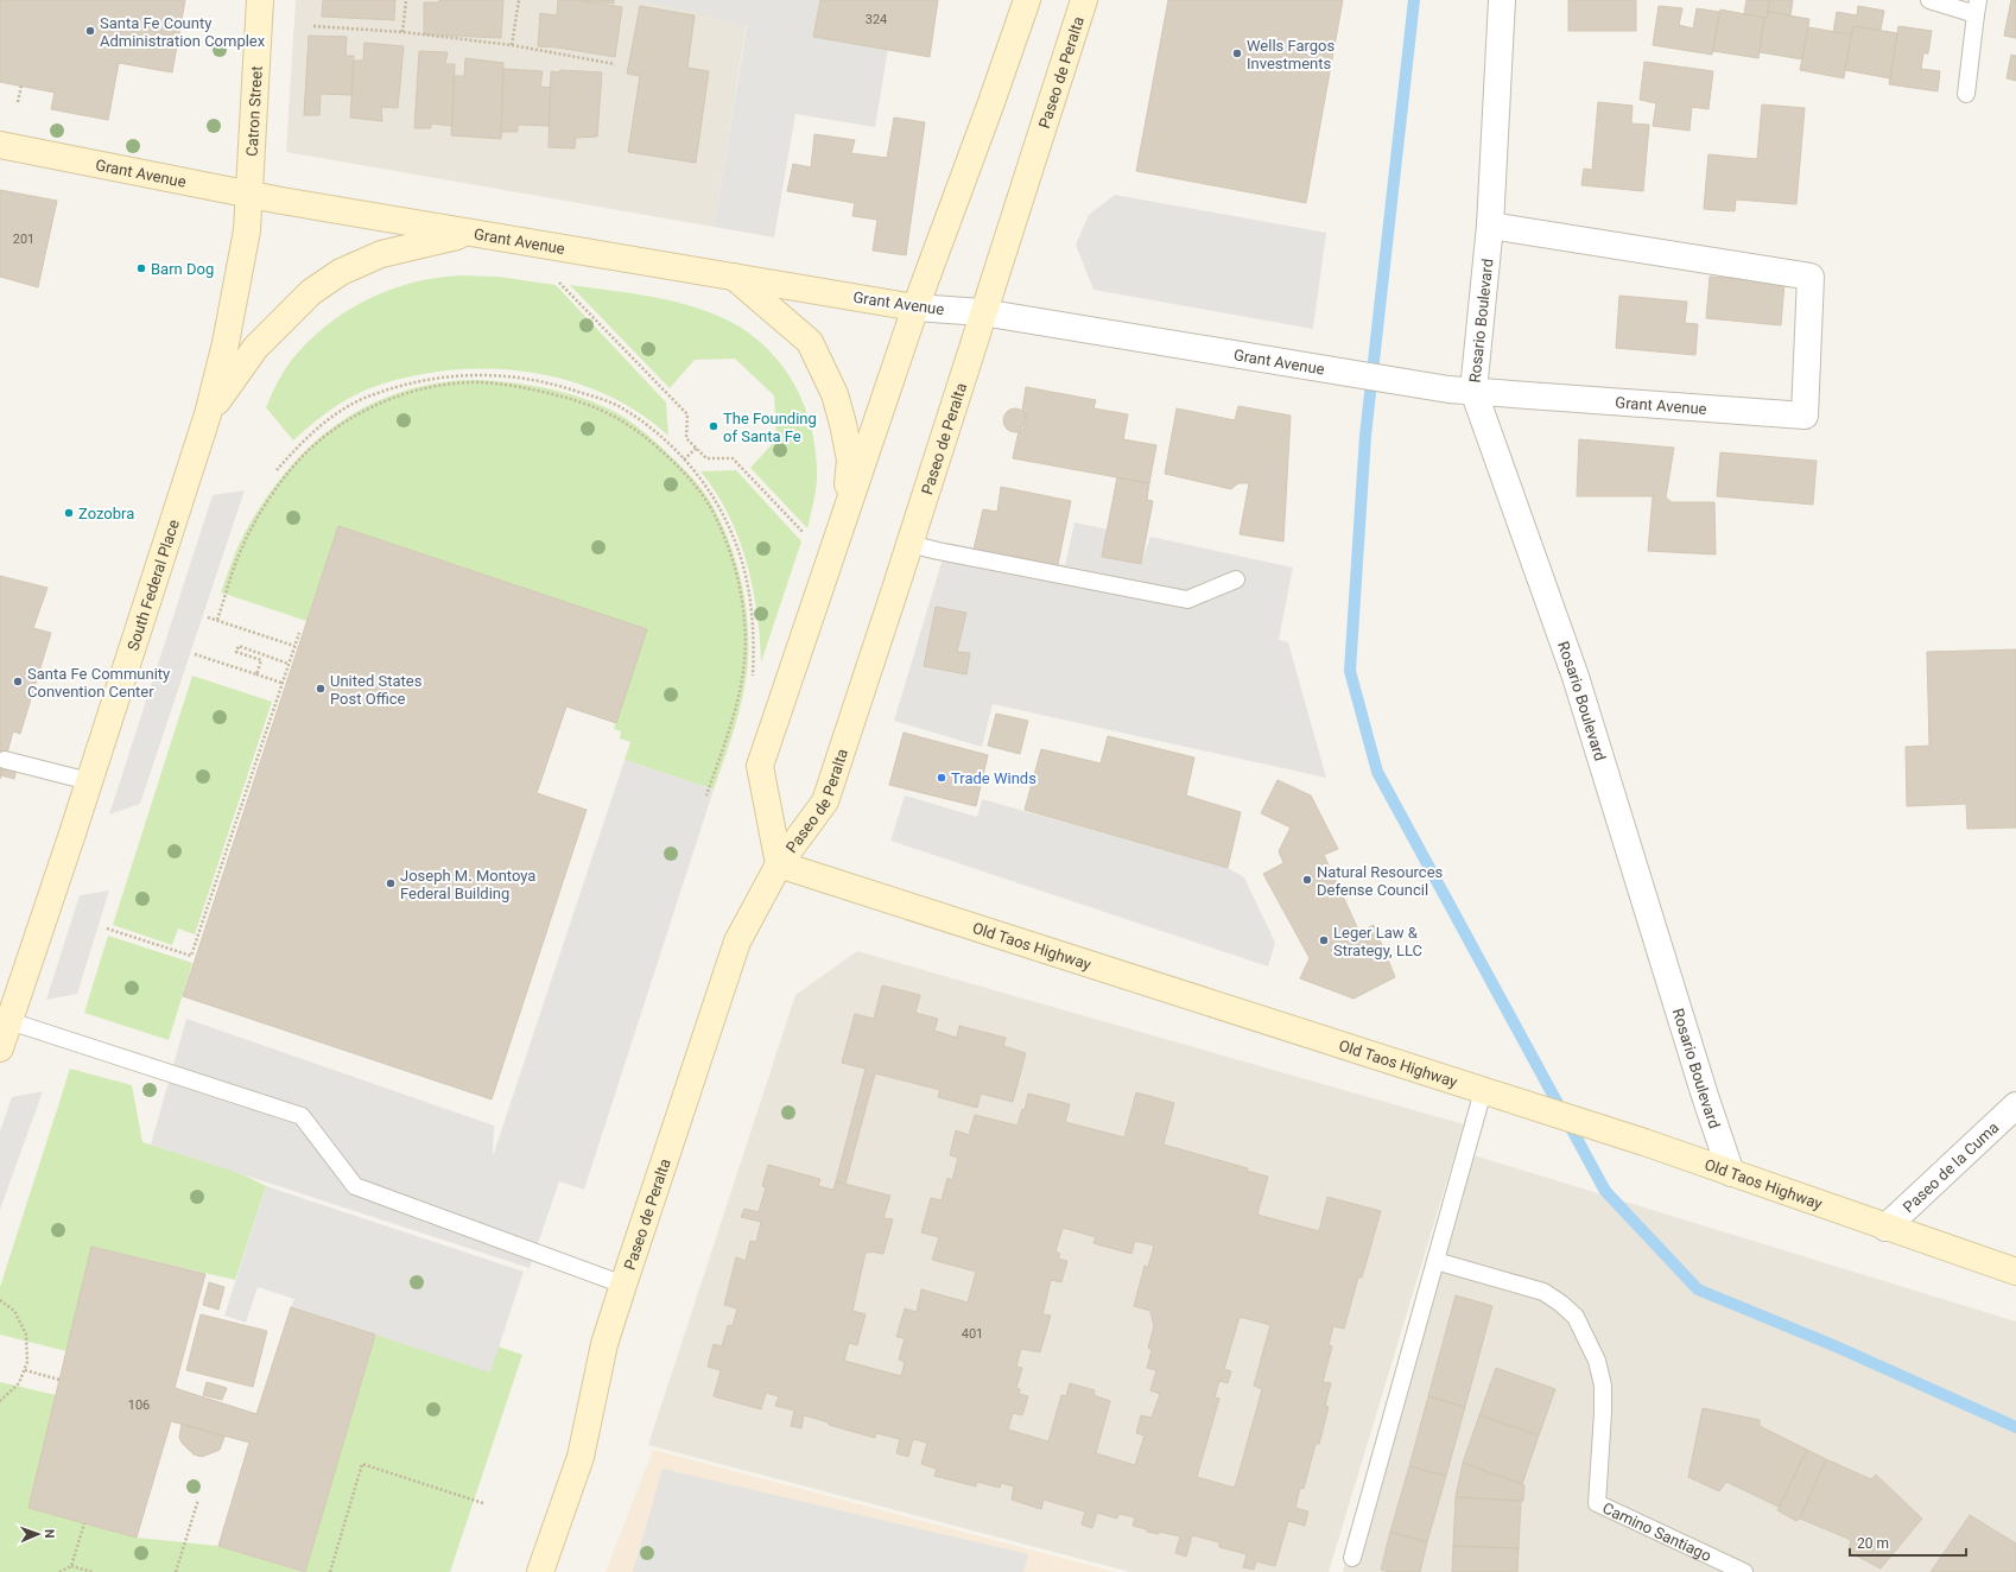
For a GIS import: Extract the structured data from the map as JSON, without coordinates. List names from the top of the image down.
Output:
{
  "streets": {
    "street": [
      "Paseo de Peralta",
      "Catron Street",
      "Grant Avenue",
      "Rosario Boulevard",
      "South Federal Place",
      "Old Taos Highway",
      "Paseo de la Cuma"
    ],
    "lane": ["Camino Santiago"]
  },
  "crossings": [
    ["Paseo de Peralta", "Grant Avenue"],
    ["Paseo de Peralta", "Old Taos Highway"],
    ["Catron Street", "Grant Avenue"],
    ["Catron Street", "South Federal Place"],
    ["Grant Avenue", "Rosario Boulevard"],
    ["Grant Avenue", "South Federal Place"],
    ["Rosario Boulevard", "Old Taos Highway"],
    ["Old Taos Highway", "Paseo de la Cuma"]
  ],
  "places": [
    "Santa Fe County Administration Complex",
    "Wells Fargos Investments",
    "Barn Dog",
    "The Founding of Santa Fe",
    "Zozobra",
    "Santa Fe Community Convention Center",
    "United States Post Office",
    "Trade Winds",
    "Natural Resources Defense Council",
    "Joseph M. Montoya Federal Building",
    "Leger Law & Strategy, LLC"
  ],
  "house_numbers": [
    "324",
    "201",
    "401",
    "106"
  ],
  "scale_bar": "20 m",
  "north": "right"
}
